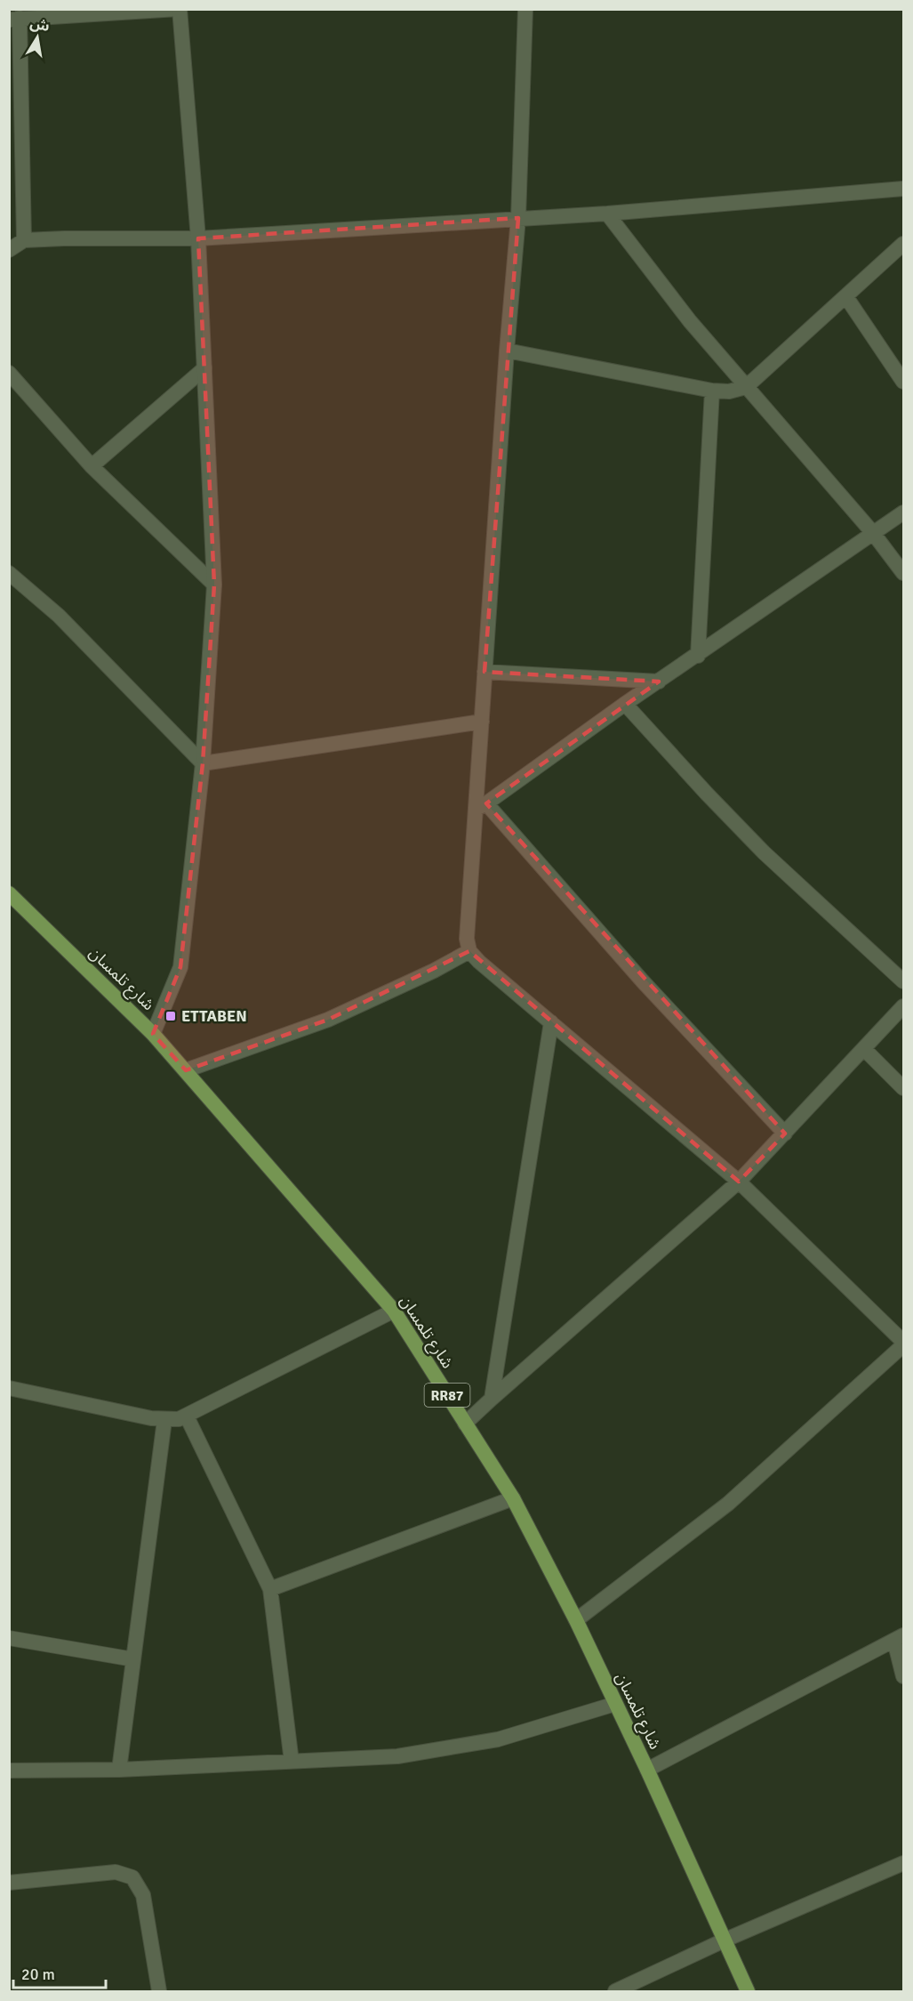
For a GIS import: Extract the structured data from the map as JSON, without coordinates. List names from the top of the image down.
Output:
{
  "streets": {
    "main road": ["شارع تلمسان", "RR87"]
  },
  "places": {
    "transit": ["ETTABEN"]
  },
  "scale_bar": "20 m",
  "north": "top"
}
